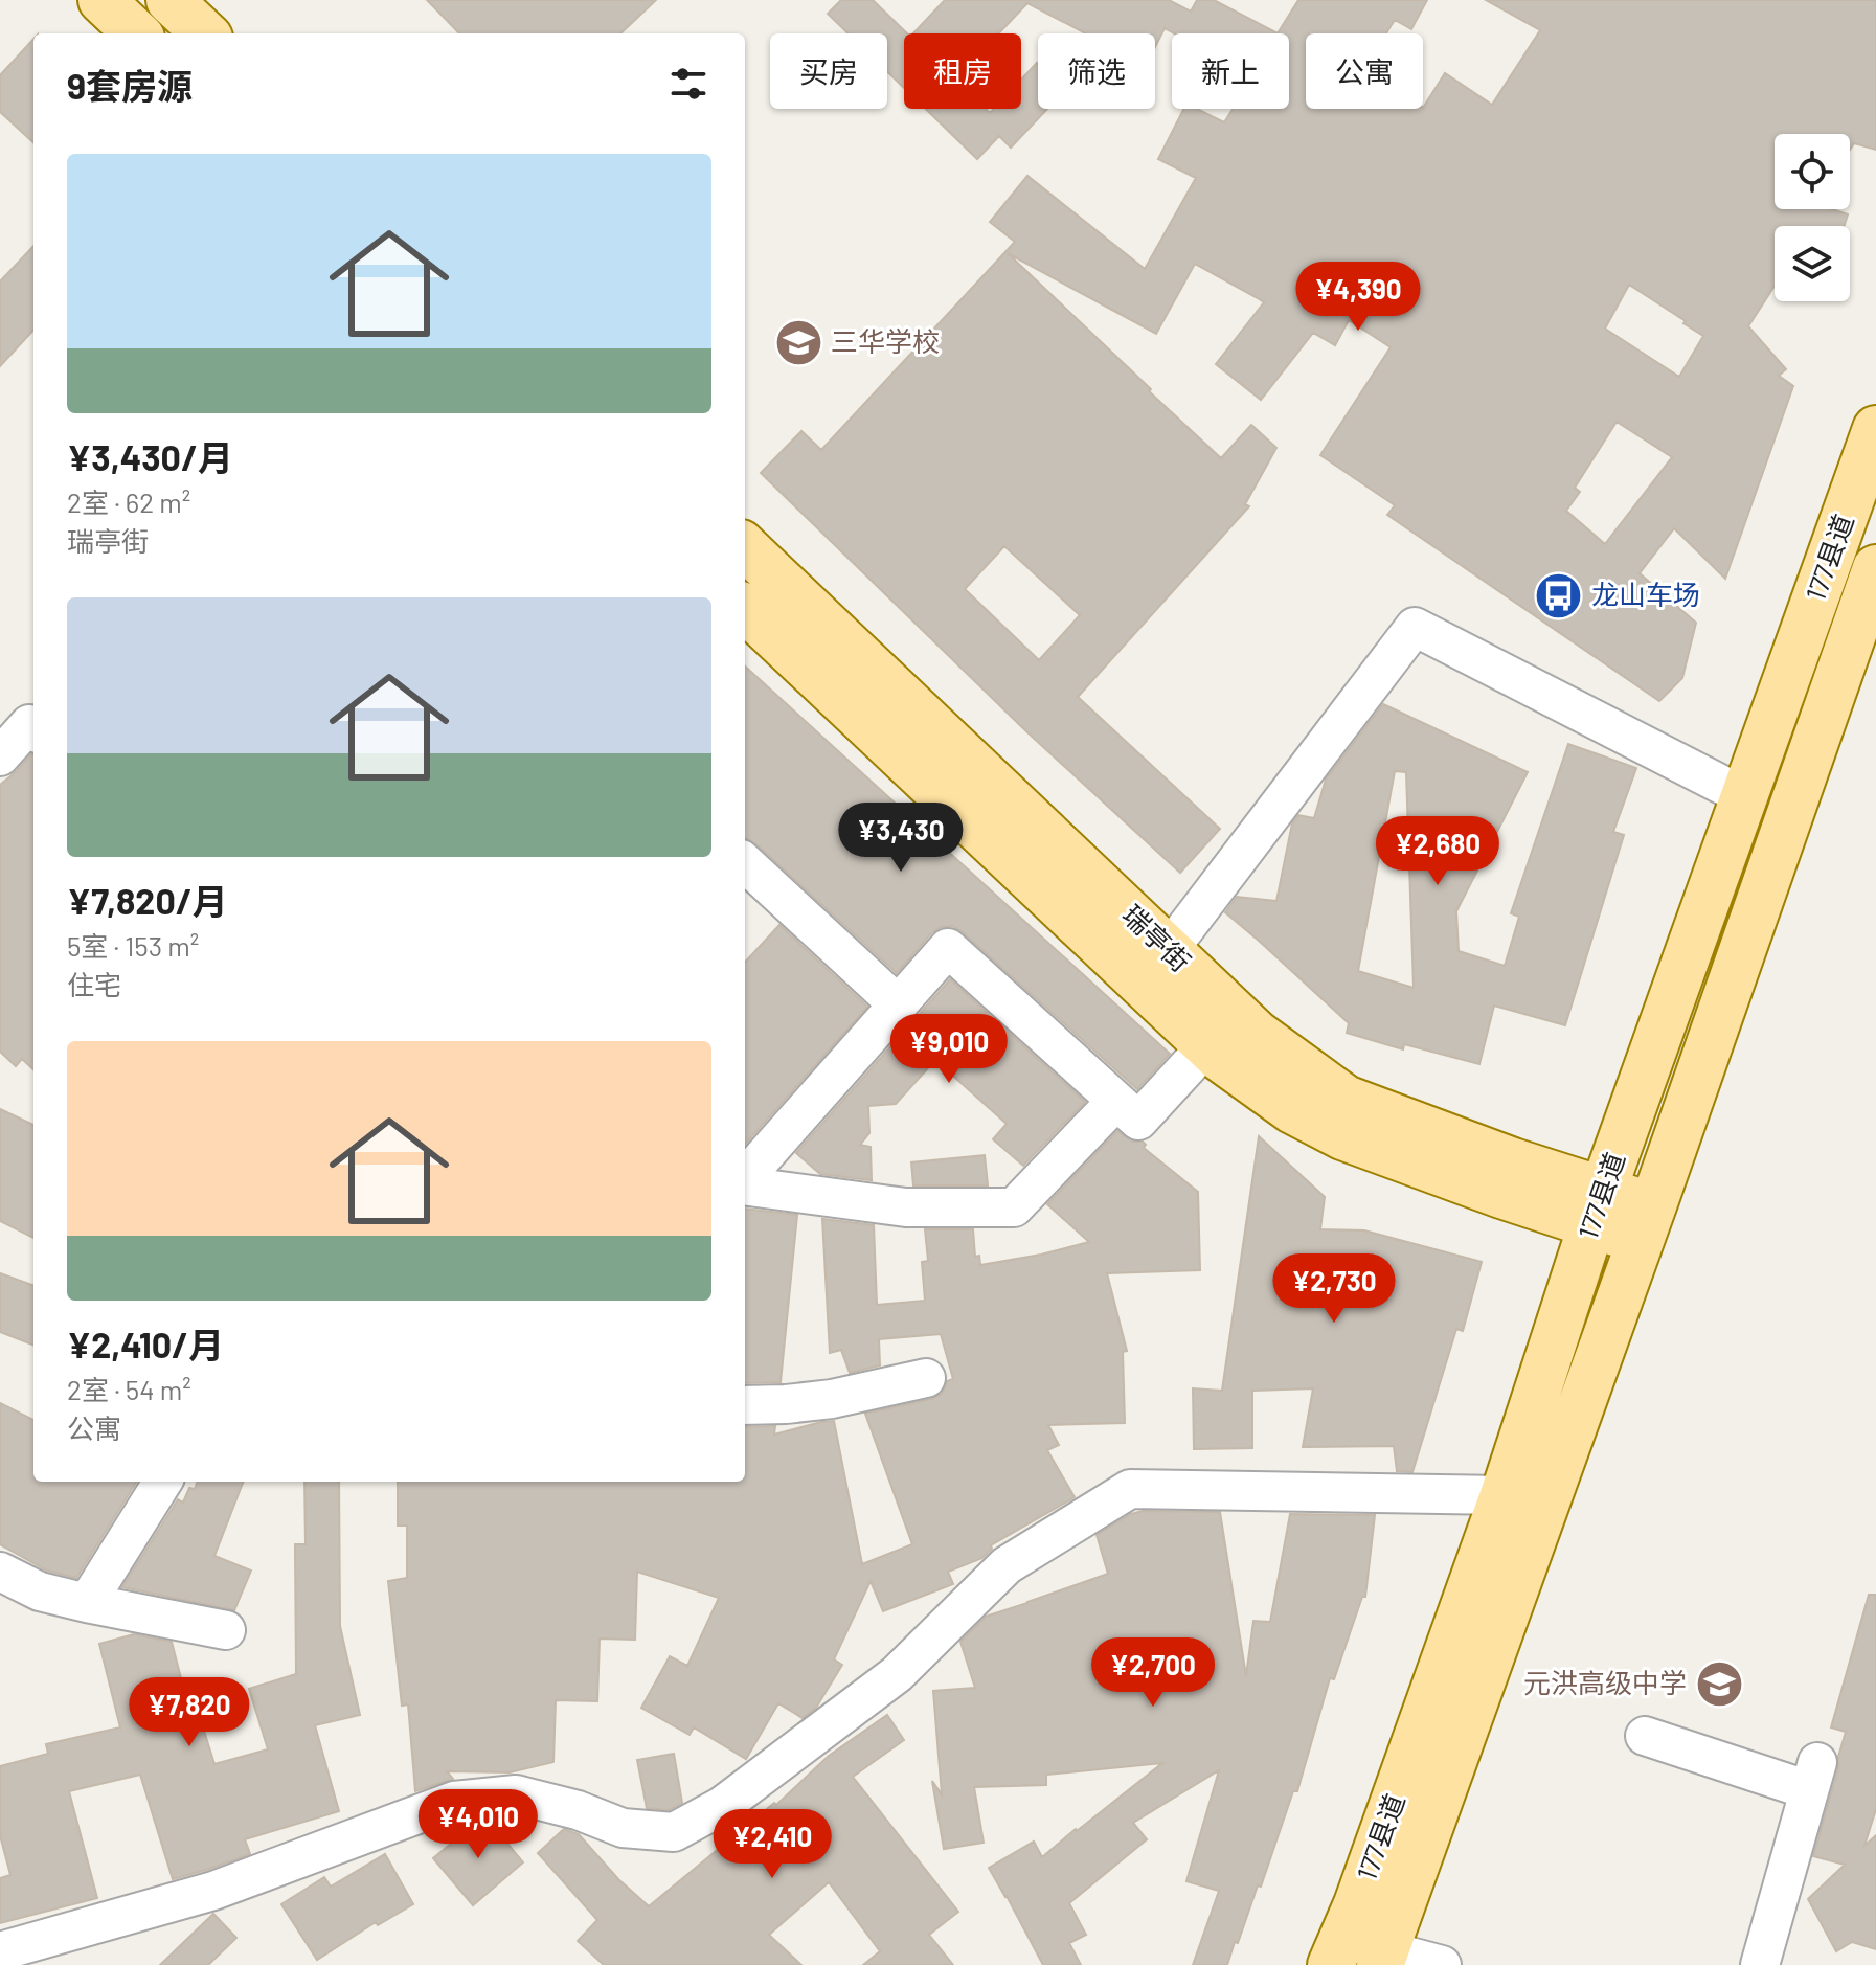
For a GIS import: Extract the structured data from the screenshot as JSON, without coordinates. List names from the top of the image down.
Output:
{
  "streets": {
    "main road": ["177县道", "瑞亭街"]
  },
  "crossings": [
    ["177县道", "瑞亭街"]
  ],
  "places": {
    "school or university": ["三华学校", "元洪高级中学"],
    "bus stop": ["龙山车场"]
  },
  "page": {
    "chip": [
      "买房",
      "租房",
      "筛选",
      "新上",
      "公寓"
    ],
    "heading": "9套房源",
    "list": [
      {
        "name": "¥3,430/月",
        "note": "2室 · 62 m² · 瑞亭街"
      },
      {
        "name": "¥7,820/月",
        "note": "5室 · 153 m² · 住宅"
      },
      {
        "name": "¥2,410/月",
        "note": "2室 · 54 m² · 公寓"
      }
    ],
    "price": [
      "¥4,390",
      "¥3,430",
      "¥2,680",
      "¥9,010",
      "¥2,730",
      "¥2,700",
      "¥7,820",
      "¥4,010",
      "¥2,410"
    ]
  }
}
